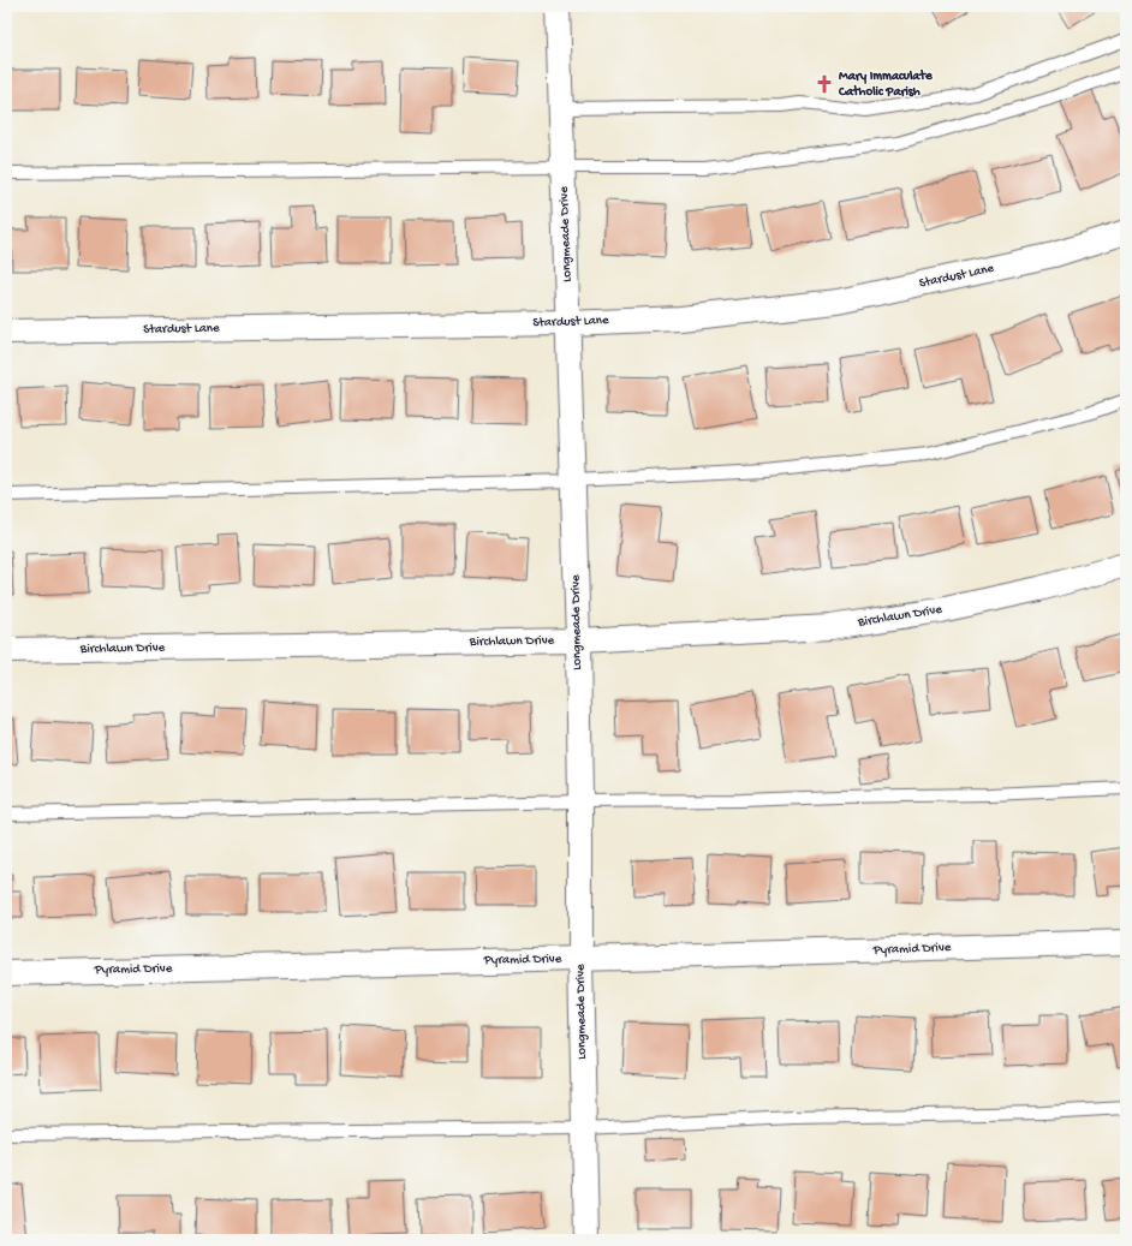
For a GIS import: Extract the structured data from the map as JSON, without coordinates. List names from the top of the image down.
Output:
{
  "streets": {
    "street": [
      "Longmeade Drive",
      "Stardust Lane",
      "Birchlawn Drive",
      "Pyramid Drive"
    ]
  },
  "crossings": [
    ["Longmeade Drive", "Stardust Lane"],
    ["Longmeade Drive", "Birchlawn Drive"],
    ["Longmeade Drive", "Pyramid Drive"]
  ],
  "places": {
    "church": ["Mary Immaculate Catholic Parish"]
  }
}
